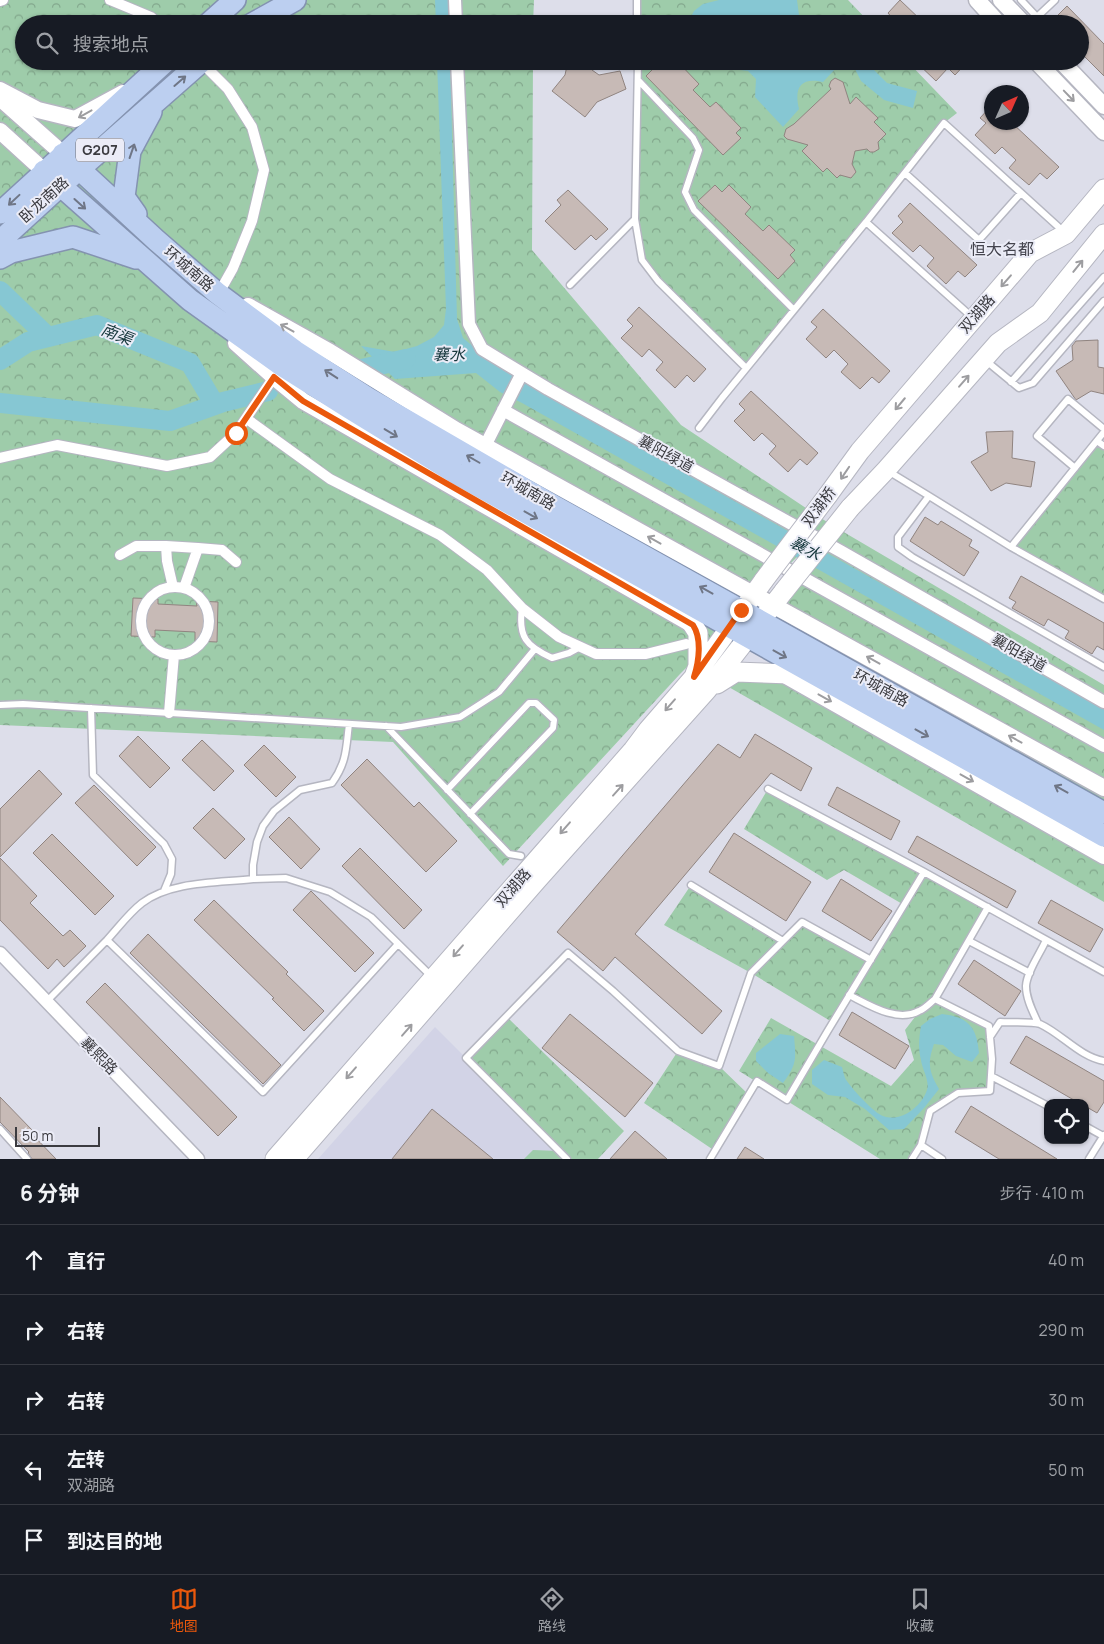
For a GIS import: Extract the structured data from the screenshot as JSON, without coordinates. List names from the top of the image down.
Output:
{
  "streets": {
    "highway": ["G207", "卧龙南路", "环城南路"],
    "main road": ["双湖路", "双湖桥"],
    "street": ["襄阳绿道", "襄熙路"]
  },
  "crossings": [
    ["卧龙南路", "环城南路"],
    ["环城南路", "双湖路"],
    ["环城南路", "双湖桥"],
    ["双湖路", "双湖桥"]
  ],
  "districts": ["恒大名都"],
  "water": ["南渠", "襄水"],
  "scale_bar": "50 m",
  "north": "top right",
  "page": {
    "search": "搜索地点",
    "scale": "50 m",
    "heading": ["6 分钟", "步行 · 410 m"],
    "list": [
      ["直行", "40 m"],
      ["右转", "290 m"],
      ["右转", "30 m"],
      ["左转", "双湖路", "50 m"],
      "到达目的地"
    ],
    "nav": ["地图", "路线", "收藏"]
  }
}
